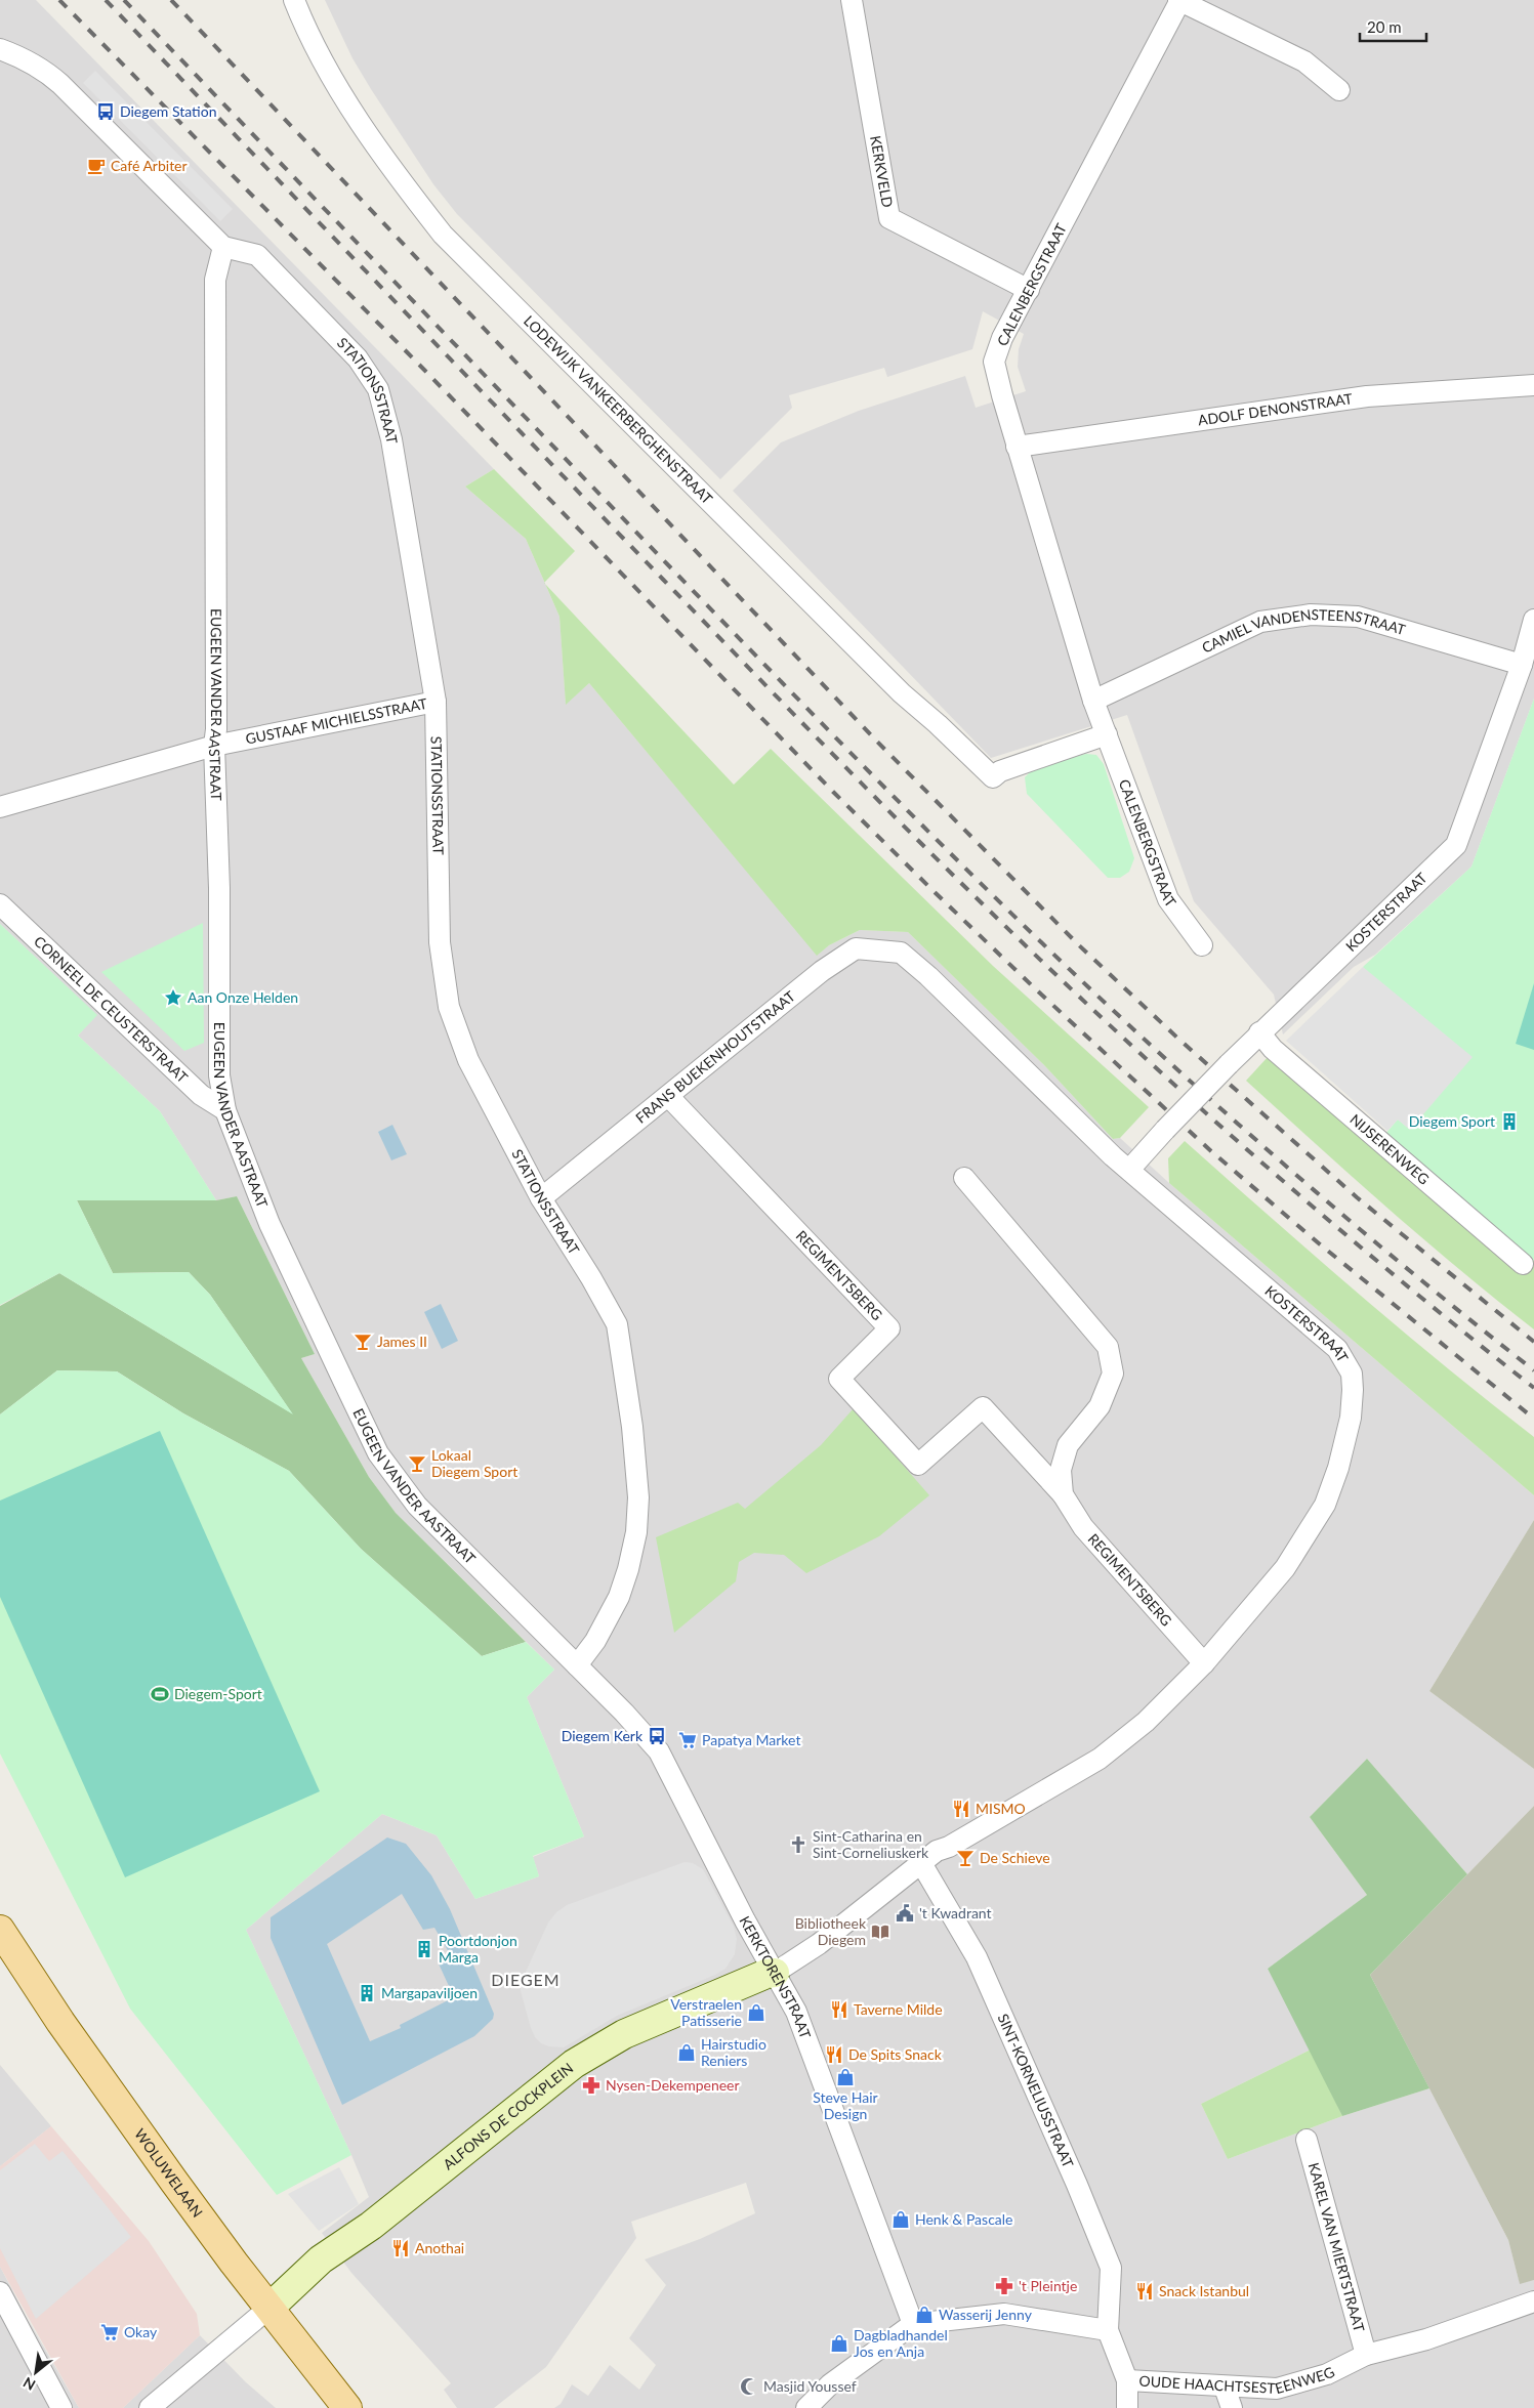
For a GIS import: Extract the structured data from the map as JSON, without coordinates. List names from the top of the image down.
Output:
{
  "streets": {
    "main road": ["WOLUWELAAN"],
    "street": [
      "KERKVELD",
      "CALENBERGSTRAAT",
      "STATIONSSTRAAT",
      "LODEWIJK VANKEERBERGHENSTRAAT",
      "ADOLF DENONSTRAAT",
      "CAMIEL VANDENSTEENSTRAAT",
      "EUGEEN VANDER AASTRAAT",
      "GUSTAAF MICHIELSSTRAAT",
      "KOSTERSTRAAT",
      "CORNEEL DE CEUSTERSTRAAT",
      "FRANS BUEKENHOUTSTRAAT",
      "NIJSERENWEG",
      "REGIMENTSBERG",
      "KERKTORENSTRAAT",
      "SINT-KORNELIUSSTRAAT",
      "ALFONS DE COCKPLEIN",
      "KAREL VAN MIERTSTRAAT",
      "OUDE HAACHTSESTEENWEG"
    ]
  },
  "crossings": [
    ["KERKVELD", "CALENBERGSTRAAT"],
    ["CALENBERGSTRAAT", "LODEWIJK VANKEERBERGHENSTRAAT"],
    ["CALENBERGSTRAAT", "ADOLF DENONSTRAAT"],
    ["CALENBERGSTRAAT", "CAMIEL VANDENSTEENSTRAAT"],
    ["STATIONSSTRAAT", "EUGEEN VANDER AASTRAAT"],
    ["STATIONSSTRAAT", "GUSTAAF MICHIELSSTRAAT"],
    ["STATIONSSTRAAT", "FRANS BUEKENHOUTSTRAAT"],
    ["STATIONSSTRAAT", "KERKTORENSTRAAT"],
    ["CAMIEL VANDENSTEENSTRAAT", "KOSTERSTRAAT"],
    ["EUGEEN VANDER AASTRAAT", "GUSTAAF MICHIELSSTRAAT"],
    ["EUGEEN VANDER AASTRAAT", "CORNEEL DE CEUSTERSTRAAT"],
    ["EUGEEN VANDER AASTRAAT", "KERKTORENSTRAAT"],
    ["KOSTERSTRAAT", "FRANS BUEKENHOUTSTRAAT"],
    ["KOSTERSTRAAT", "NIJSERENWEG"],
    ["KOSTERSTRAAT", "REGIMENTSBERG"],
    ["KOSTERSTRAAT", "KERKTORENSTRAAT"],
    ["KOSTERSTRAAT", "SINT-KORNELIUSSTRAAT"],
    ["KOSTERSTRAAT", "ALFONS DE COCKPLEIN"],
    ["FRANS BUEKENHOUTSTRAAT", "REGIMENTSBERG"],
    ["KERKTORENSTRAAT", "ALFONS DE COCKPLEIN"],
    ["SINT-KORNELIUSSTRAAT", "OUDE HAACHTSESTEENWEG"],
    ["ALFONS DE COCKPLEIN", "WOLUWELAAN"],
    ["KAREL VAN MIERTSTRAAT", "OUDE HAACHTSESTEENWEG"]
  ],
  "districts": ["DIEGEM"],
  "places": {
    "bus stop": ["Diegem Station", "Diegem Kerk"],
    "cafe": ["Café Arbiter"],
    "place": ["Aan Onze Helden"],
    "building": ["Diegem Sport", "Poortdonjon Marga", "Margapaviljoen"],
    "bar": ["James II", "Lokaal Diegem Sport", "De Schieve"],
    "sports": ["Diegem-Sport"],
    "supermarket": ["Papatya Market", "Okay"],
    "restaurant": [
      "MISMO",
      "Taverne Milde",
      "De Spits Snack",
      "Anothai",
      "Snack Istanbul"
    ],
    "church": ["Sint-Catharina en Sint-Corneliuskerk"],
    "public building": ["'t Kwadrant"],
    "library": ["Bibliotheek Diegem"],
    "shop": [
      "Verstraelen Patisserie",
      "Hairstudio Reniers",
      "Steve Hair Design",
      "Henk & Pascale",
      "Wasserij Jenny",
      "Dagbladhandel Jos en Anja"
    ],
    "pharmacy": ["Nysen-Dekempeneer", "'t Pleintje"],
    "mosque": ["Masjid Youssef"]
  },
  "scale_bar": "20 m",
  "north": "bottom left"
}
